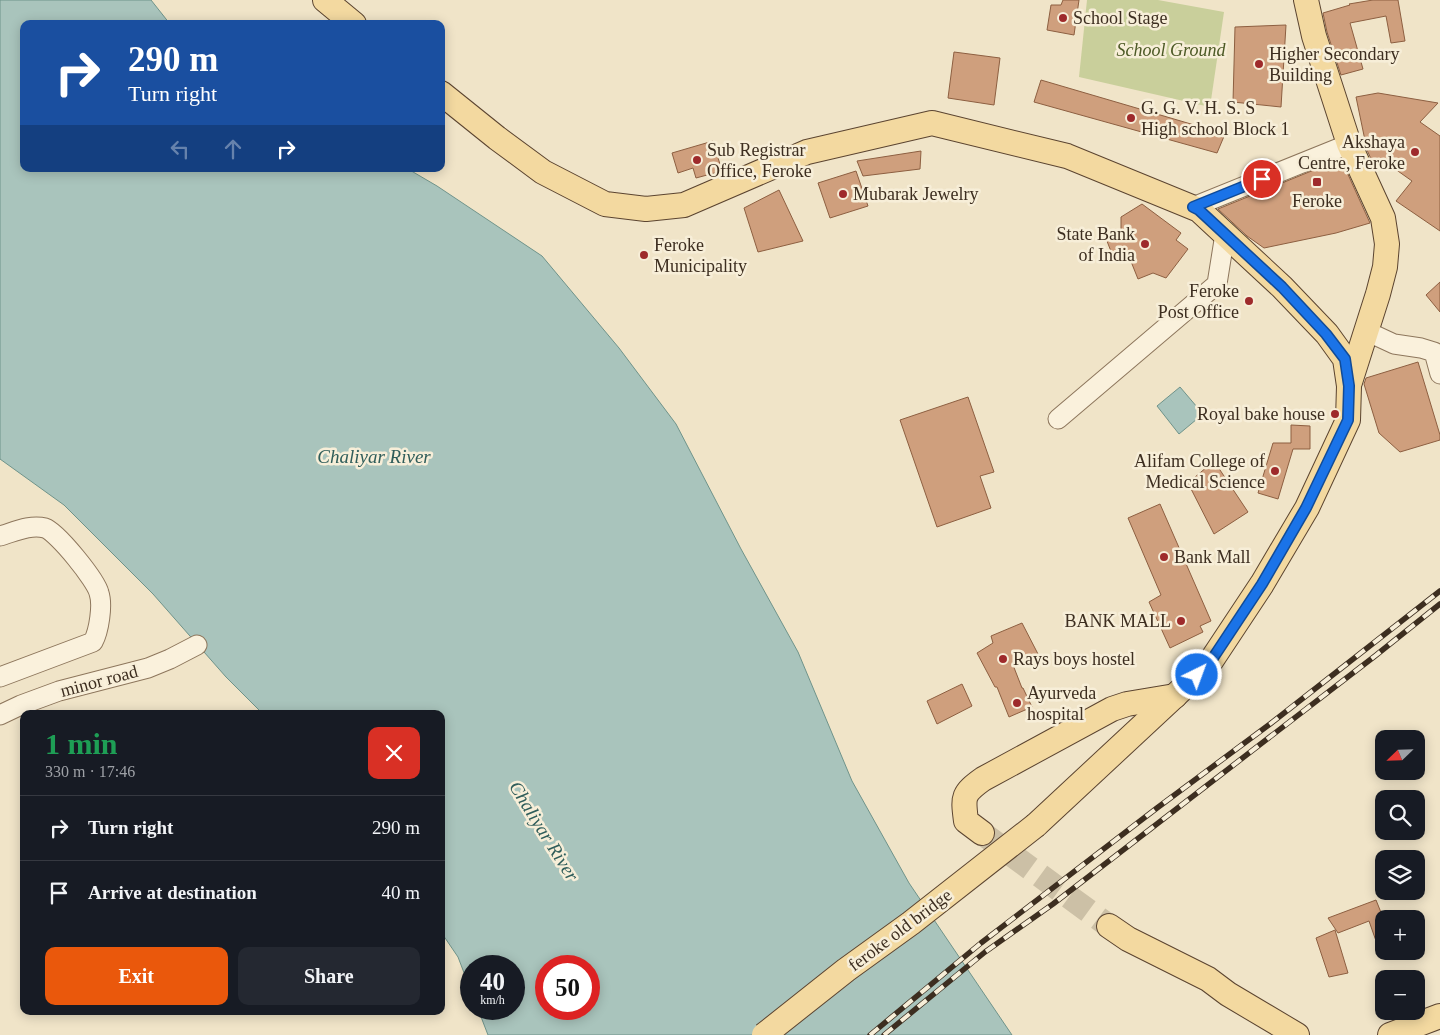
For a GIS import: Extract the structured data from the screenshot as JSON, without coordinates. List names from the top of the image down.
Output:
{
  "streets": {
    "main road": ["feroke old bridge"],
    "street": ["minor road"]
  },
  "water": ["Chaliyar River"],
  "parks": ["School Ground"],
  "places": {
    "other": [
      "School Stage",
      "Higher Secondary Building",
      "G. G. V. H. S. S High school Block 1",
      "Akshaya Centre, Feroke",
      "Sub Registrar Office, Feroke",
      "Mubarak Jewelry",
      "State Bank of India",
      "Feroke Municipality",
      "Feroke Post Office",
      "Royal bake house",
      "Alifam College of Medical Science",
      "Bank Mall",
      "BANK MALL",
      "Rays boys hostel",
      "Ayurveda hospital"
    ],
    "transit": ["Feroke"]
  },
  "north": "bottom left",
  "page": {
    "turn": ["290 m", "Turn right"],
    "heading": ["1 min", "330 m · 17:46"],
    "map_buttons": ["+", "−"],
    "list": [
      {
        "name": "Turn right",
        "value": "290 m"
      },
      {
        "name": "Arrive at destination",
        "value": "40 m"
      }
    ],
    "buttons": ["Exit", "Share"],
    "speed": "40 km/h",
    "limit": "50"
  }
}
